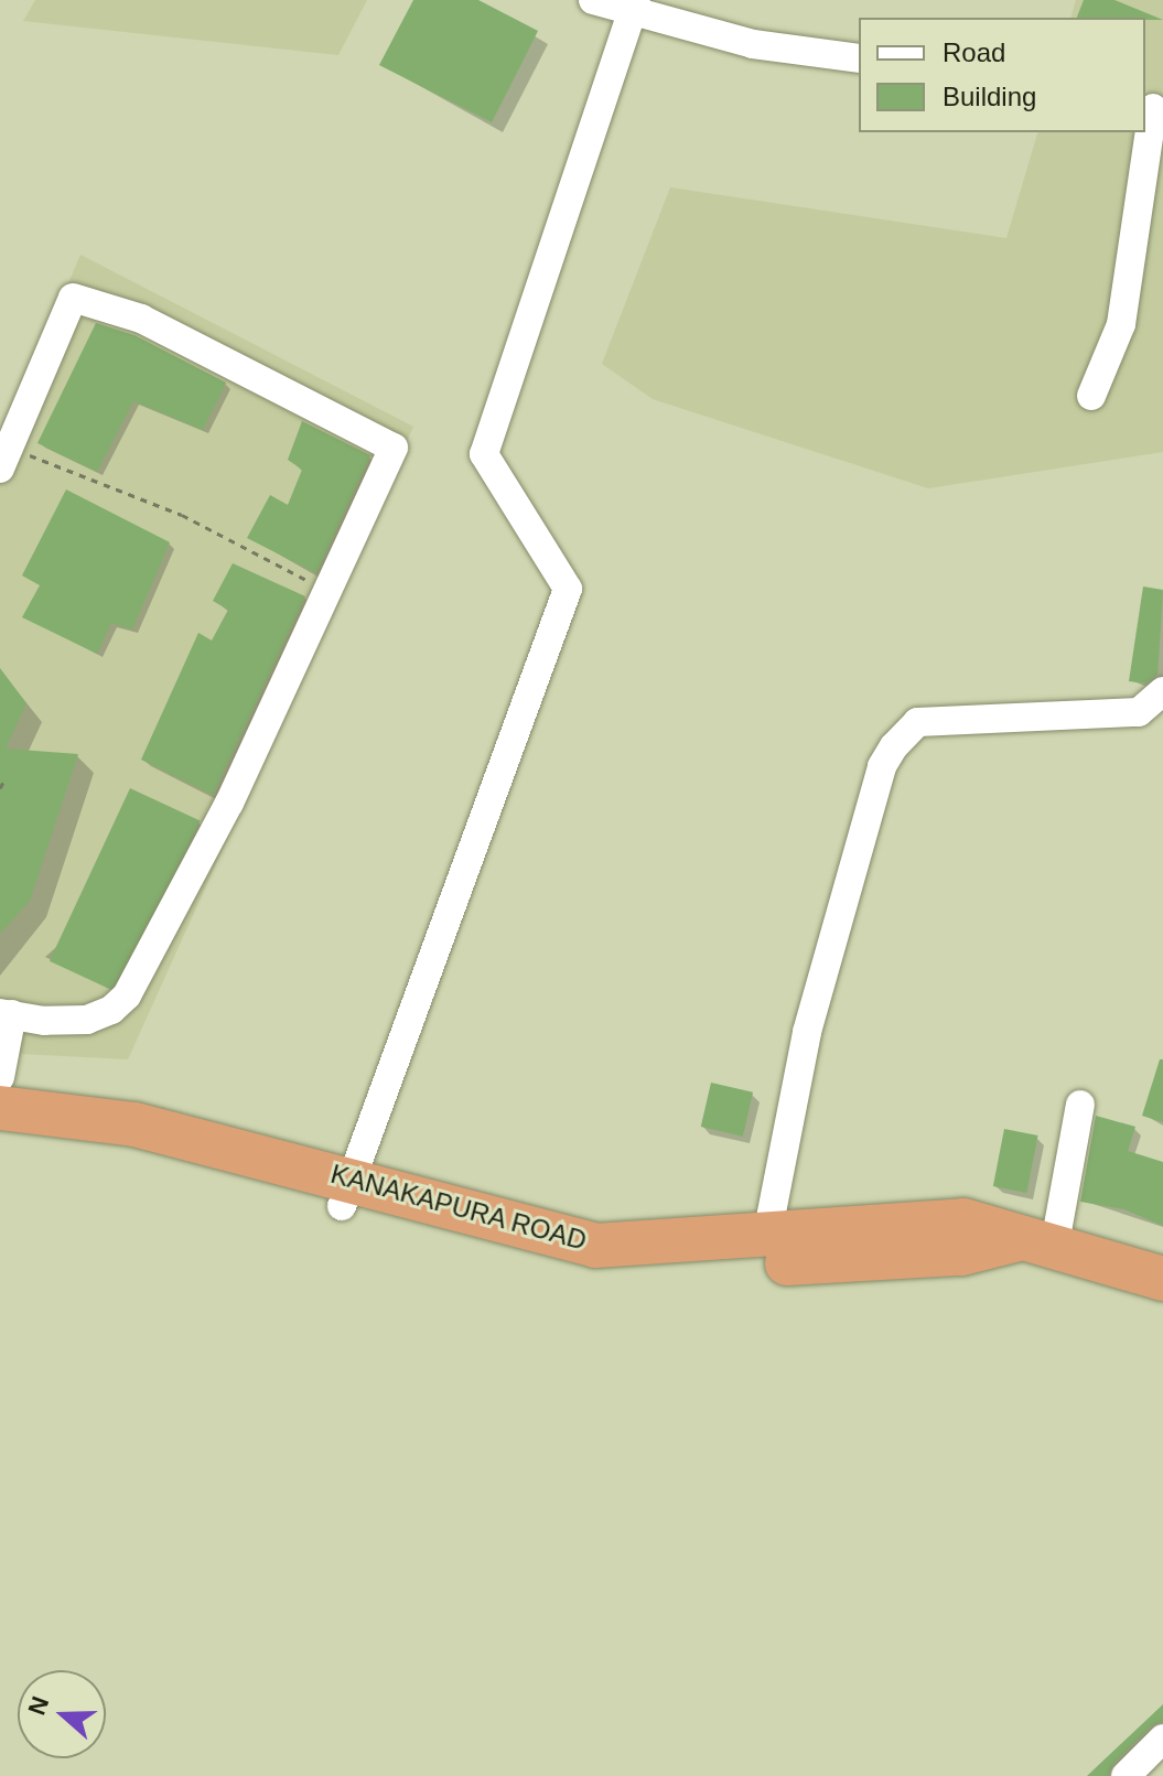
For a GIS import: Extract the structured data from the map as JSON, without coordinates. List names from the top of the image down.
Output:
{
  "streets": {
    "highway": ["KANAKAPURA ROAD"]
  },
  "legend": ["Road", "Building"],
  "north": "left"
}
